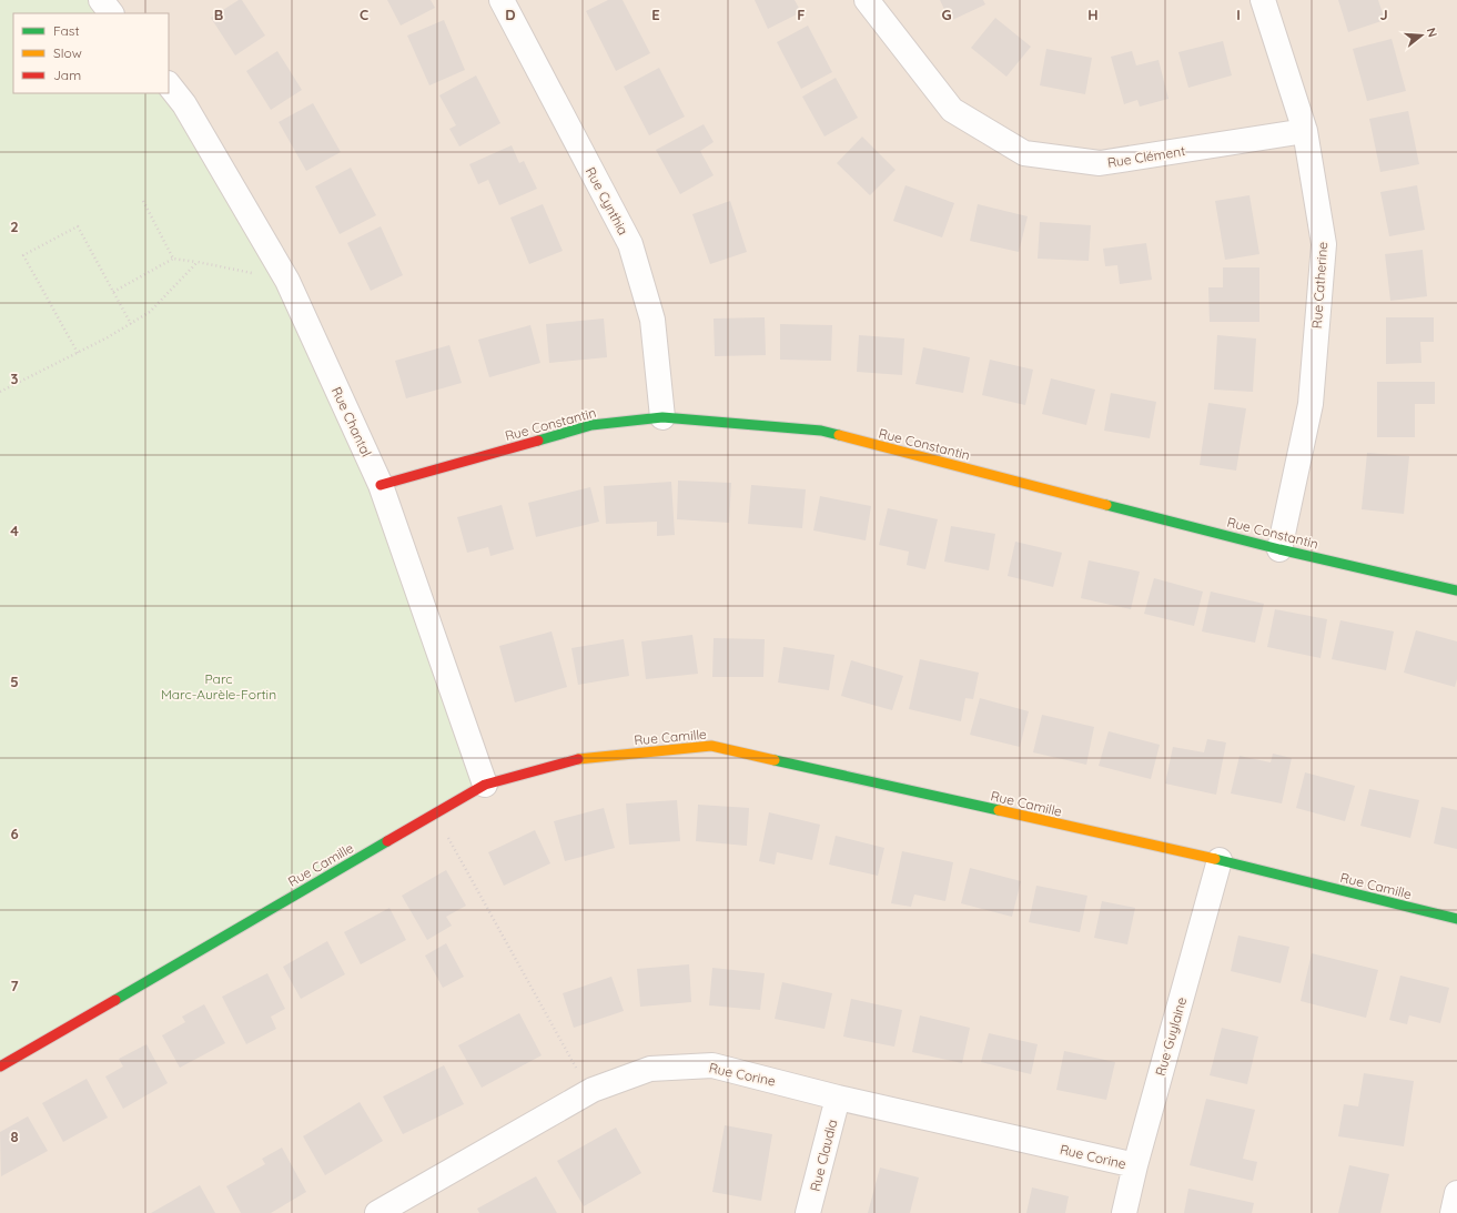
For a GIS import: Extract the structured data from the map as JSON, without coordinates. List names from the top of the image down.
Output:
{
  "streets": {
    "street": [
      "Rue Clément",
      "Rue Cynthia",
      "Rue Catherine",
      "Rue Chantal",
      "Rue Constantin",
      "Rue Camille",
      "Rue Guylaine",
      "Rue Corine",
      "Rue Claudia"
    ]
  },
  "crossings": [
    ["Rue Clément", "Rue Catherine"],
    ["Rue Cynthia", "Rue Constantin"],
    ["Rue Catherine", "Rue Constantin"],
    ["Rue Chantal", "Rue Constantin"],
    ["Rue Chantal", "Rue Camille"],
    ["Rue Camille", "Rue Guylaine"],
    ["Rue Guylaine", "Rue Corine"],
    ["Rue Corine", "Rue Claudia"]
  ],
  "parks": ["Parc Marc-Aurèle-Fortin"],
  "legend": ["Fast", "Slow", "Jam"],
  "north": "right",
  "grid": {
    "columns": [
      "B",
      "C",
      "D",
      "E",
      "F",
      "G",
      "H",
      "I",
      "J"
    ],
    "rows": [
      "2",
      "3",
      "4",
      "5",
      "6",
      "7",
      "8"
    ]
  }
}
